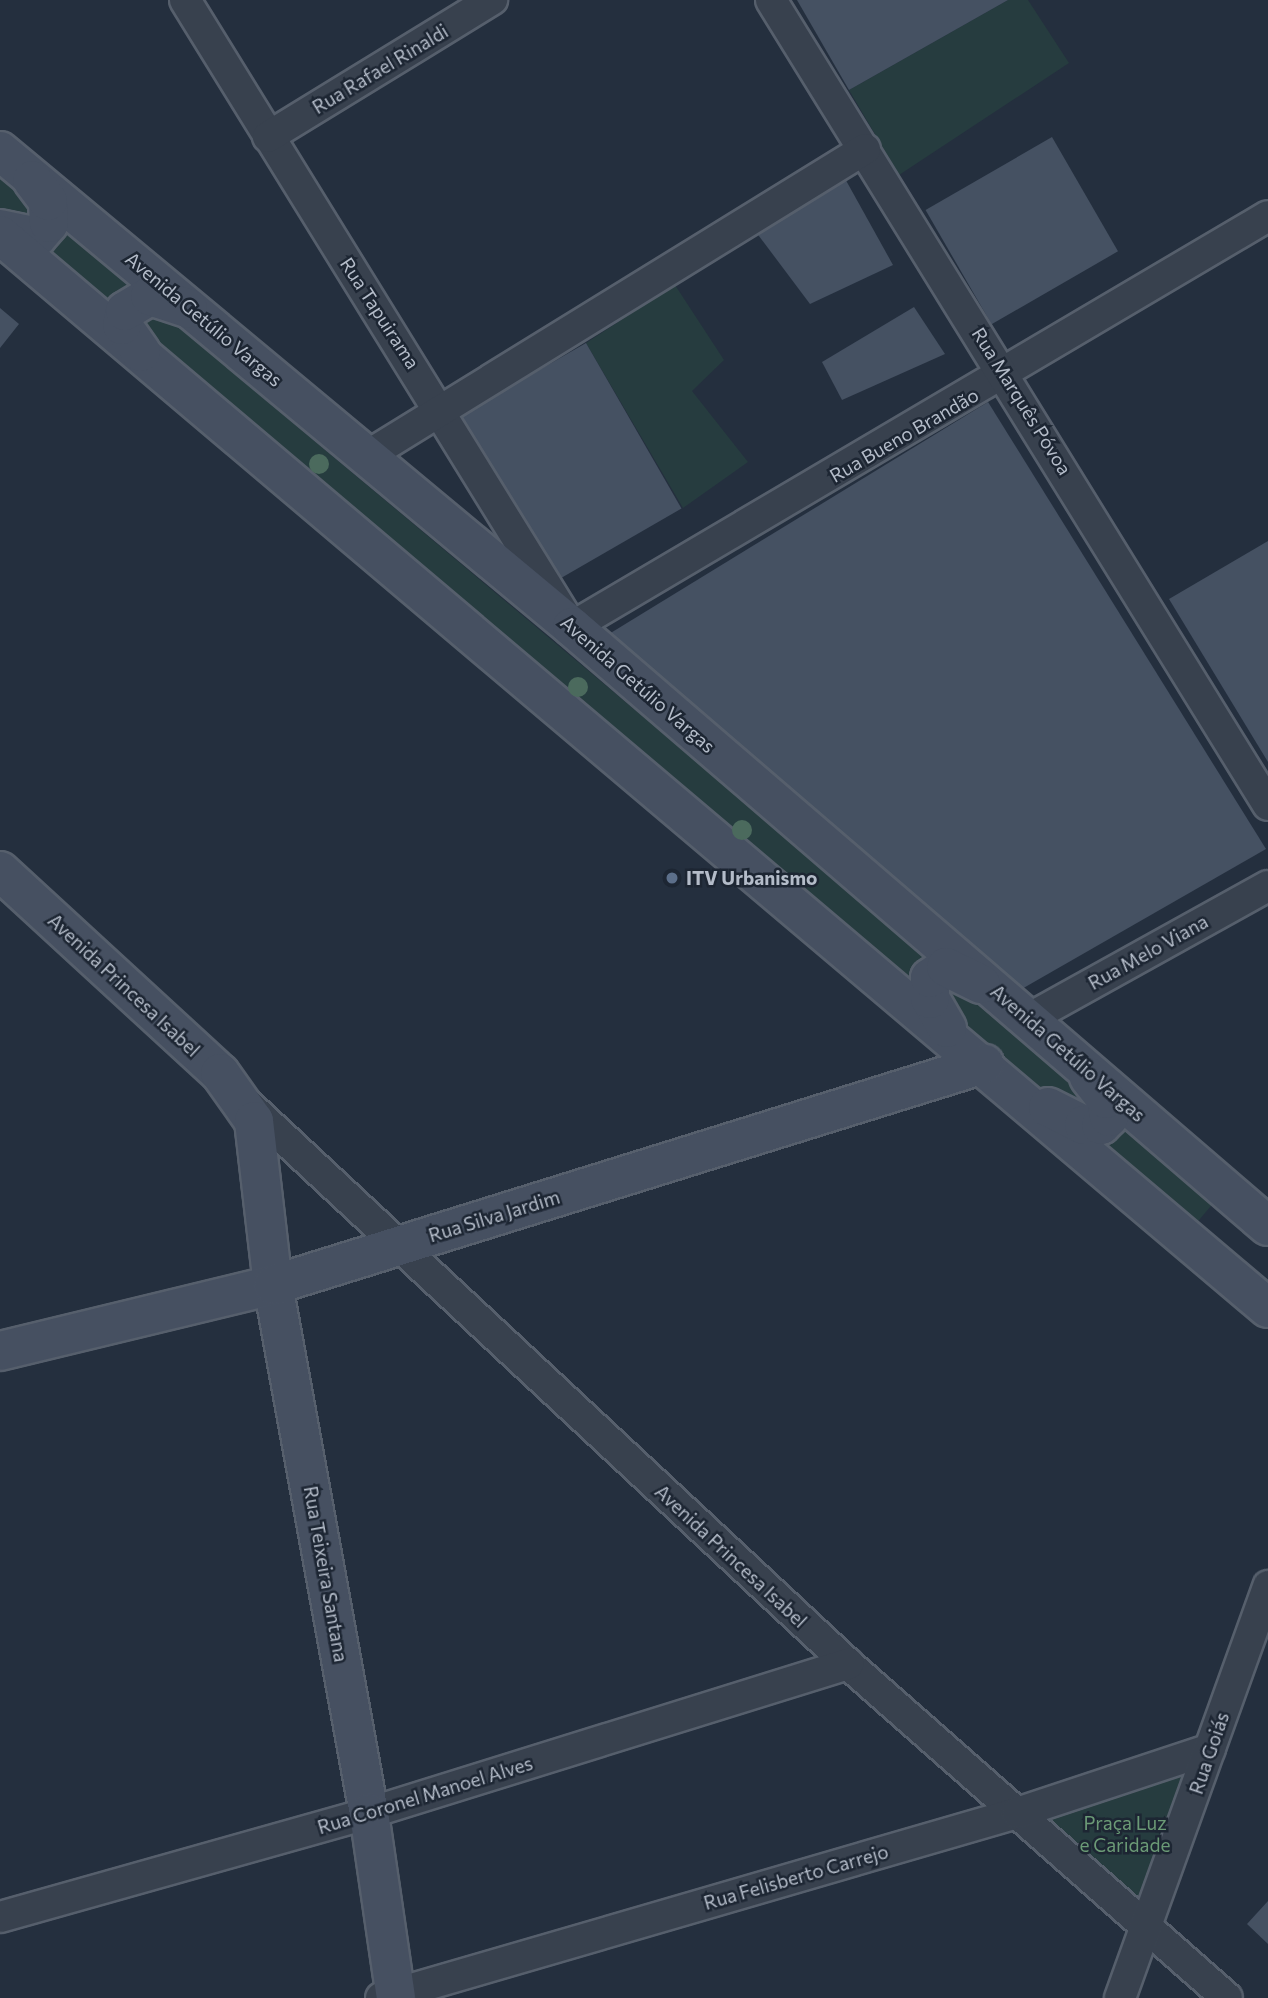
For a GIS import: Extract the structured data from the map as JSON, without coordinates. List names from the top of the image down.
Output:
{
  "streets": {
    "main road": [
      "Avenida Getúlio Vargas",
      "Avenida Princesa Isabel",
      "Rua Silva Jardim",
      "Rua Teixeira Santana"
    ],
    "street": [
      "Rua Rafael Rinaldi",
      "Rua Tapuirama",
      "Rua Marquês Póvoa",
      "Rua Bueno Brandão",
      "Rua Melo Viana",
      "Rua Goiás",
      "Rua Coronel Manoel Alves",
      "Rua Felisberto Carrejo"
    ]
  },
  "crossings": [
    ["Rua Rafael Rinaldi", "Rua Tapuirama"],
    ["Rua Tapuirama", "Avenida Getúlio Vargas"],
    ["Rua Tapuirama", "Rua Bueno Brandão"],
    ["Avenida Getúlio Vargas", "Rua Bueno Brandão"],
    ["Avenida Getúlio Vargas", "Rua Melo Viana"],
    ["Rua Marquês Póvoa", "Rua Bueno Brandão"],
    ["Avenida Princesa Isabel", "Rua Silva Jardim"],
    ["Avenida Princesa Isabel", "Rua Teixeira Santana"],
    ["Avenida Princesa Isabel", "Rua Goiás"],
    ["Avenida Princesa Isabel", "Rua Coronel Manoel Alves"],
    ["Avenida Princesa Isabel", "Rua Felisberto Carrejo"],
    ["Rua Silva Jardim", "Rua Teixeira Santana"],
    ["Rua Teixeira Santana", "Rua Coronel Manoel Alves"],
    ["Rua Teixeira Santana", "Rua Felisberto Carrejo"],
    ["Rua Goiás", "Rua Felisberto Carrejo"]
  ],
  "parks": ["Praça Luz e Caridade"],
  "places": ["ITV Urbanismo"]
}
